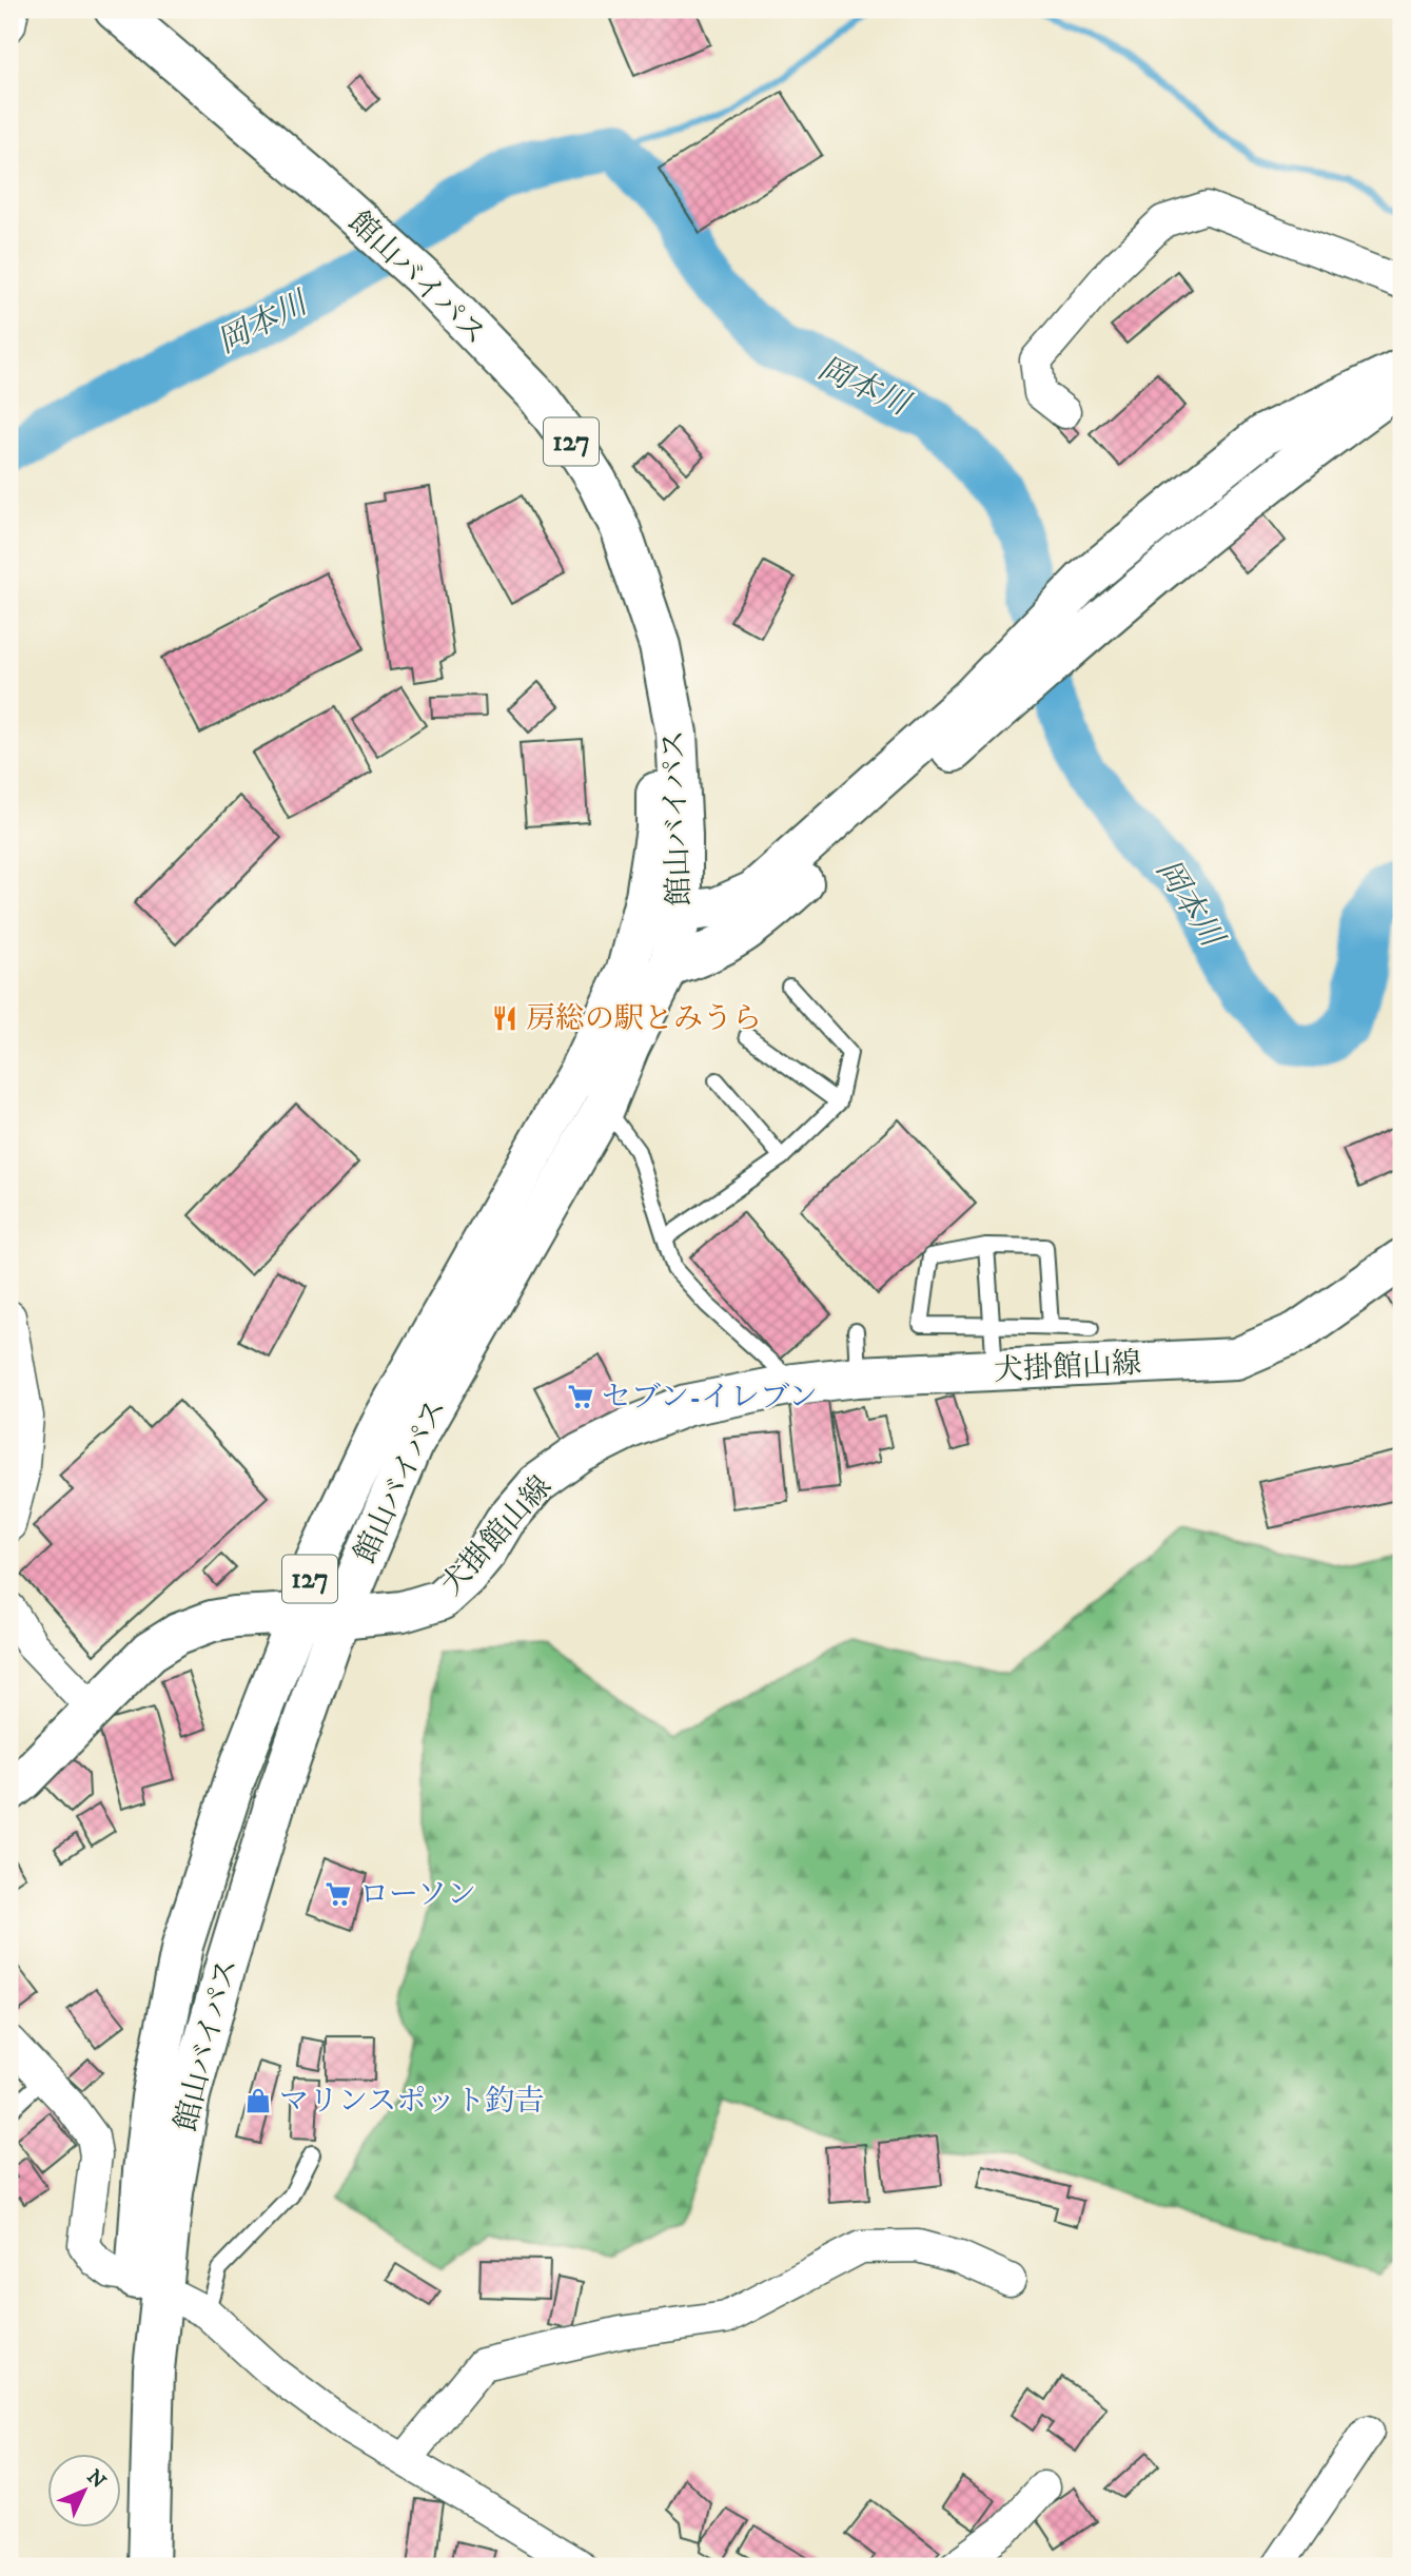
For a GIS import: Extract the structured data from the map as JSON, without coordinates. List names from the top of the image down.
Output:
{
  "streets": {
    "main road": ["館山バイパス", "127", "犬掛館山線"]
  },
  "crossings": [
    ["館山バイパス", "犬掛館山線"]
  ],
  "water": ["岡本川"],
  "places": {
    "restaurant": ["房総の駅とみうら"],
    "supermarket": ["セブン-イレブン", "ローソン"],
    "shop": ["マリンスポット釣𠮷"]
  },
  "north": "top right"
}
